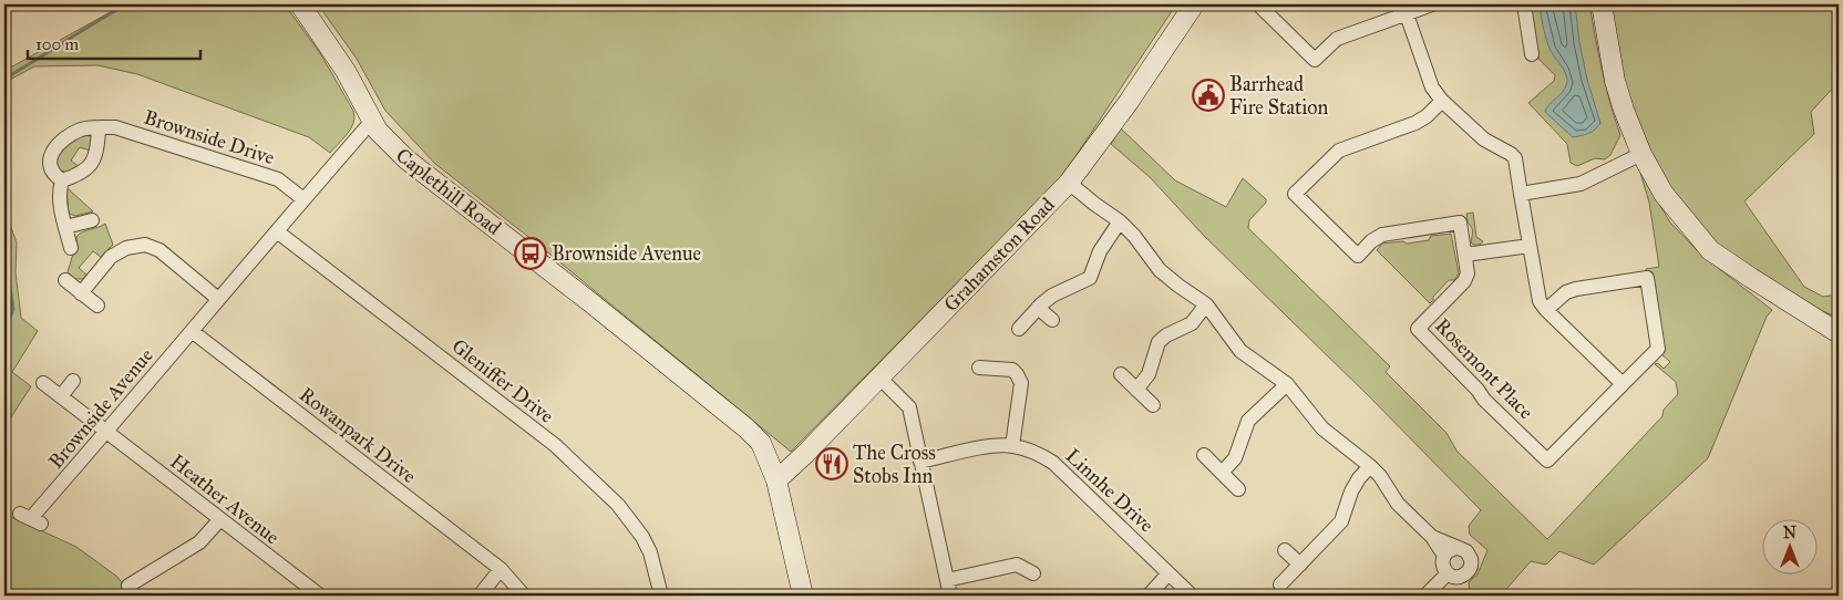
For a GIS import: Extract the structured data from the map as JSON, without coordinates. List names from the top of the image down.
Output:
{
  "streets": {
    "main road": ["Caplethill Road", "Grahamston Road"],
    "street": [
      "Brownside Drive",
      "Rosemont Place",
      "Gleniffer Drive",
      "Brownside Avenue",
      "Rowanpark Drive",
      "Linnhe Drive",
      "Heather Avenue"
    ]
  },
  "crossings": [
    ["Brownside Drive", "Brownside Avenue"],
    ["Caplethill Road", "Grahamston Road"],
    ["Caplethill Road", "Brownside Avenue"],
    ["Gleniffer Drive", "Brownside Avenue"],
    ["Brownside Avenue", "Rowanpark Drive"],
    ["Brownside Avenue", "Heather Avenue"]
  ],
  "places": {
    "public building": ["Barrhead Fire Station"],
    "bus stop": ["Brownside Avenue"],
    "restaurant": ["The Cross Stobs Inn"]
  },
  "scale_bar": "100 m",
  "north": "top"
}
